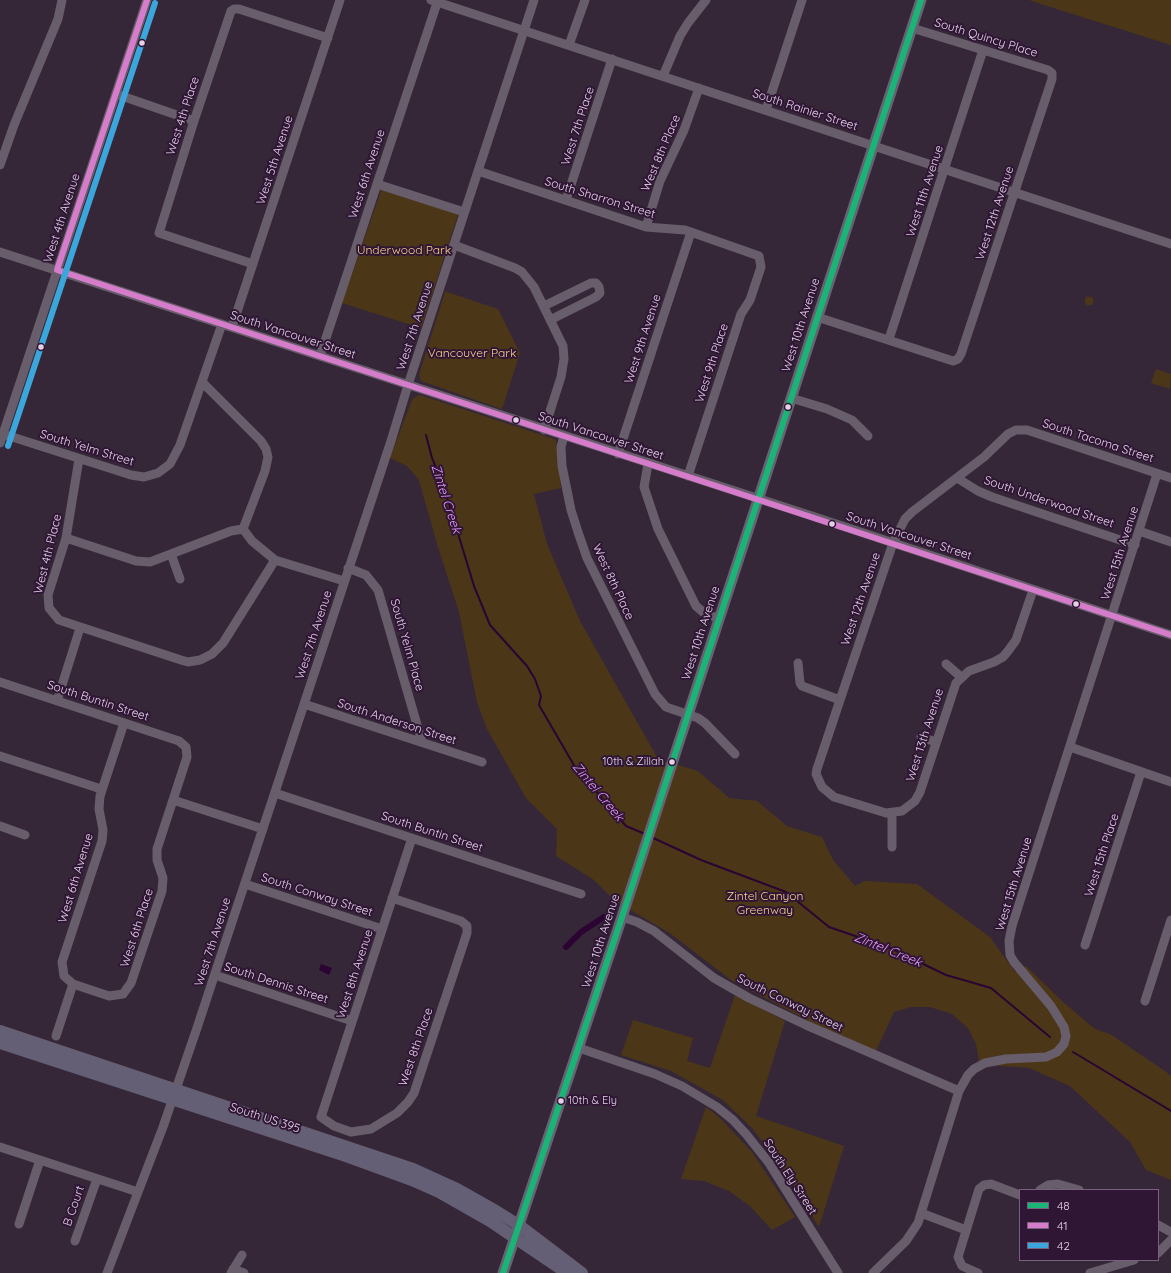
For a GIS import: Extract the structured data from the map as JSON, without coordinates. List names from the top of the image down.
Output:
{
  "streets": {
    "highway": ["South US 395"],
    "main road": ["West 10th Avenue"],
    "street": [
      "South Quincy Place",
      "South Rainier Street",
      "West 4th Place",
      "West 7th Place",
      "West 8th Place",
      "West 5th Avenue",
      "West 6th Avenue",
      "West 11th Avenue",
      "South Sharron Street",
      "West 12th Avenue",
      "West 4th Avenue",
      "West 7th Avenue",
      "South Vancouver Street",
      "West 9th Avenue",
      "West 9th Place",
      "South Tacoma Street",
      "South Yelm Street",
      "South Underwood Street",
      "West 15th Avenue",
      "South Yelm Place",
      "South Buntin Street",
      "South Anderson Street",
      "West 13th Avenue",
      "West 15th Place",
      "South Conway Street",
      "West 6th Place",
      "West 8th Avenue",
      "South Dennis Street",
      "South Ely Street",
      "B Court"
    ]
  },
  "crossings": [
    ["South Quincy Place", "West 11th Avenue"],
    ["South Quincy Place", "West 12th Avenue"],
    ["South Quincy Place", "West 10th Avenue"],
    ["South Rainier Street", "West 7th Place"],
    ["South Rainier Street", "West 8th Place"],
    ["South Rainier Street", "West 6th Avenue"],
    ["South Rainier Street", "West 11th Avenue"],
    ["South Rainier Street", "West 12th Avenue"],
    ["South Rainier Street", "West 10th Avenue"],
    ["South Rainier Street", "West 7th Avenue"],
    ["West 4th Place", "West 5th Avenue"],
    ["West 4th Place", "South Yelm Street"],
    ["West 7th Place", "South Sharron Street"],
    ["West 8th Place", "South Sharron Street"],
    ["West 8th Place", "West 10th Avenue"],
    ["West 8th Place", "South Vancouver Street"],
    ["West 8th Place", "West 8th Avenue"],
    ["West 5th Avenue", "South Vancouver Street"],
    ["West 6th Avenue", "South Vancouver Street"],
    ["West 6th Avenue", "South Buntin Street"],
    ["West 6th Avenue", "West 6th Place"],
    ["West 11th Avenue", "West 12th Avenue"],
    ["South Sharron Street", "West 7th Avenue"],
    ["South Sharron Street", "West 9th Avenue"],
    ["South Sharron Street", "West 9th Place"],
    ["West 12th Avenue", "South Vancouver Street"],
    ["West 12th Avenue", "South Tacoma Street"],
    ["West 12th Avenue", "South Underwood Street"],
    ["West 12th Avenue", "West 13th Avenue"],
    ["West 4th Avenue", "South Vancouver Street"],
    ["West 4th Avenue", "South Yelm Street"],
    ["West 10th Avenue", "South Vancouver Street"],
    ["West 10th Avenue", "South Conway Street"],
    ["West 10th Avenue", "South US 395"],
    ["West 10th Avenue", "South Ely Street"],
    ["West 7th Avenue", "South Vancouver Street"],
    ["West 7th Avenue", "South Yelm Place"],
    ["West 7th Avenue", "South Buntin Street"],
    ["West 7th Avenue", "South Anderson Street"],
    ["West 7th Avenue", "South Conway Street"],
    ["West 7th Avenue", "South Dennis Street"],
    ["West 7th Avenue", "South US 395"],
    ["South Vancouver Street", "West 9th Avenue"],
    ["South Vancouver Street", "West 9th Place"],
    ["South Vancouver Street", "West 15th Avenue"],
    ["South Tacoma Street", "West 15th Avenue"],
    ["South Underwood Street", "West 15th Avenue"],
    ["West 15th Avenue", "South Conway Street"],
    ["South Yelm Place", "South Anderson Street"],
    ["South Buntin Street", "West 6th Place"],
    ["South Buntin Street", "West 8th Avenue"],
    ["South Conway Street", "West 8th Avenue"],
    ["West 8th Avenue", "South Dennis Street"]
  ],
  "water": ["Zintel Creek"],
  "parks": ["Underwood Park", "Vancouver Park", "Zintel Canyon Greenway"],
  "places": ["10th & Zillah", "10th & Ely"],
  "lines": ["transit line 48", "transit line 41", "transit line 42"],
  "legend": ["48", "41", "42"]
}
